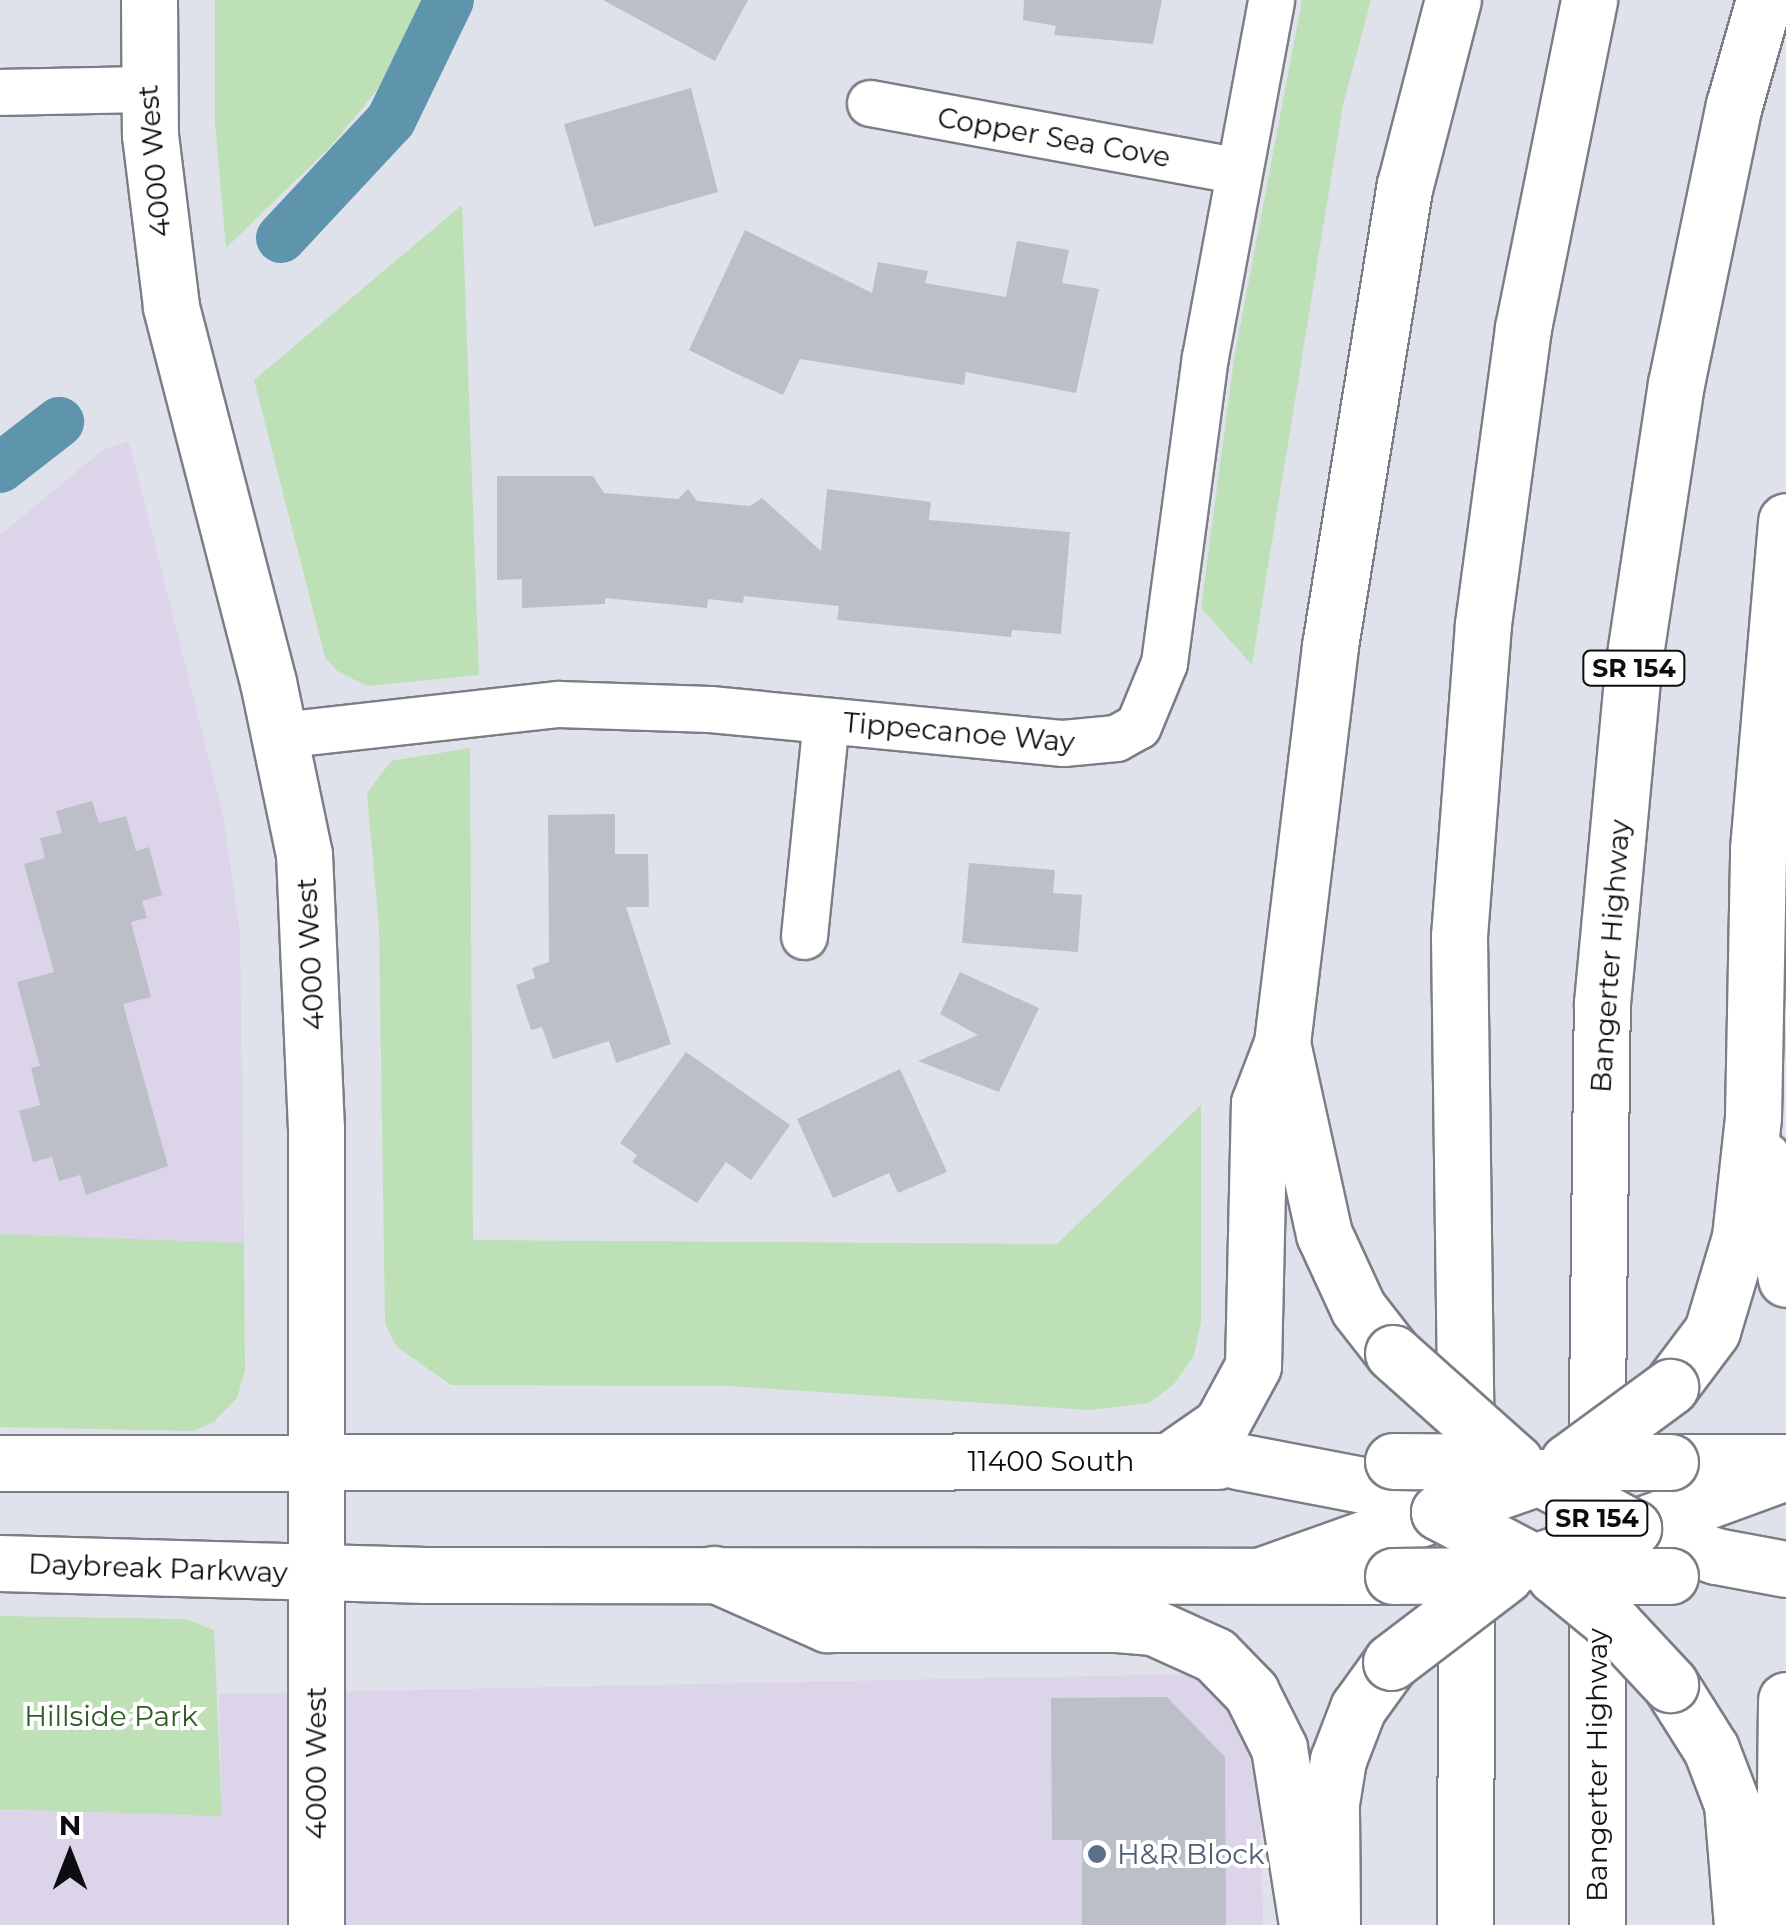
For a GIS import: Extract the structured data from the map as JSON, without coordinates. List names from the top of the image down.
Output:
{
  "streets": {
    "main road": [
      "4000 West",
      "SR 154",
      "Bangerter Highway",
      "11400 South",
      "Daybreak Parkway"
    ],
    "street": ["Copper Sea Cove", "Tippecanoe Way"]
  },
  "crossings": [
    ["Copper Sea Cove", "Tippecanoe Way"],
    ["4000 West", "Tippecanoe Way"],
    ["4000 West", "11400 South"],
    ["4000 West", "Daybreak Parkway"]
  ],
  "parks": ["Hillside Park"],
  "places": ["H&R Block"],
  "north": "top"
}
